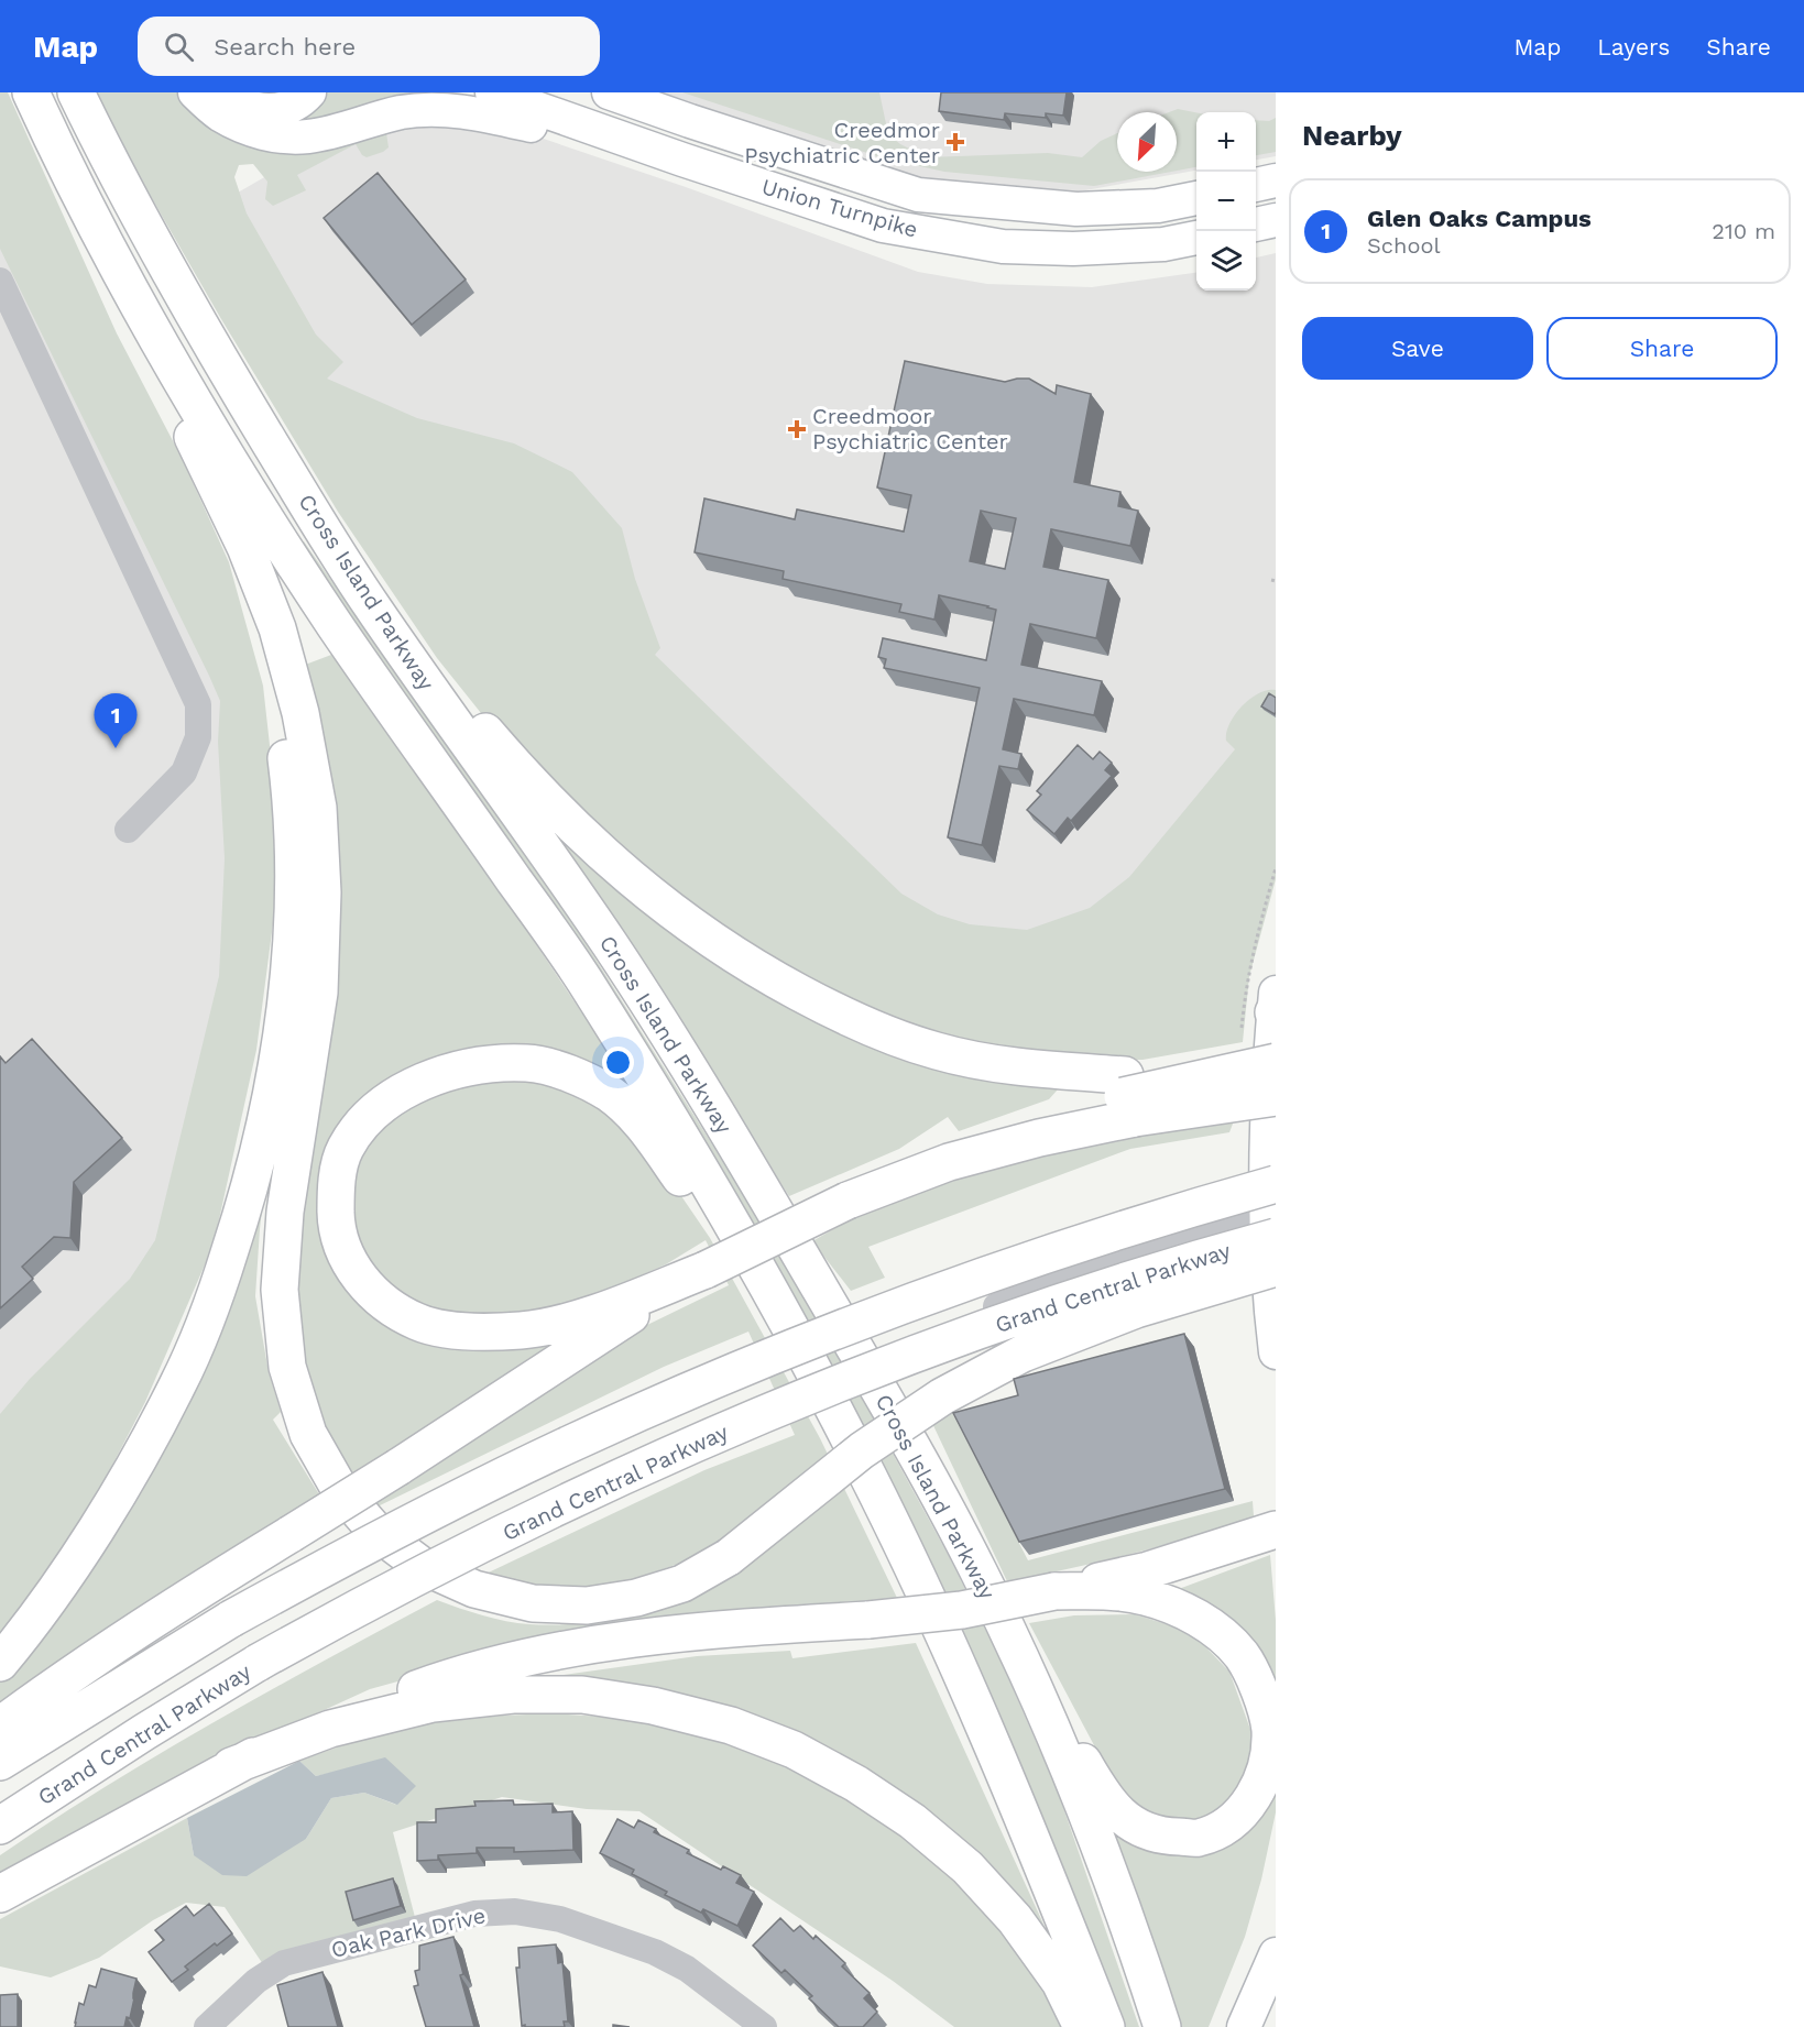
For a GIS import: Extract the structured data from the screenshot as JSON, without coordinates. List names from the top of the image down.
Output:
{
  "streets": {
    "highway": ["Cross Island Parkway", "Grand Central Parkway"],
    "main road": ["Union Turnpike"],
    "street": ["Oak Park Drive"]
  },
  "places": {
    "health": ["Creedmor Psychiatric Center", "Creedmoor Psychiatric Center"]
  },
  "north": "bottom left",
  "page": {
    "header": "Map",
    "search": "Search here",
    "nav": ["Map", "Layers", "Share"],
    "heading": "Nearby",
    "map_buttons": ["+", "−"],
    "list": [
      {
        "mark": "1",
        "name": "Glen Oaks Campus",
        "note": "School",
        "value": "210 m"
      }
    ],
    "buttons": ["Save", "Share"],
    "pins": "1"
  }
}
